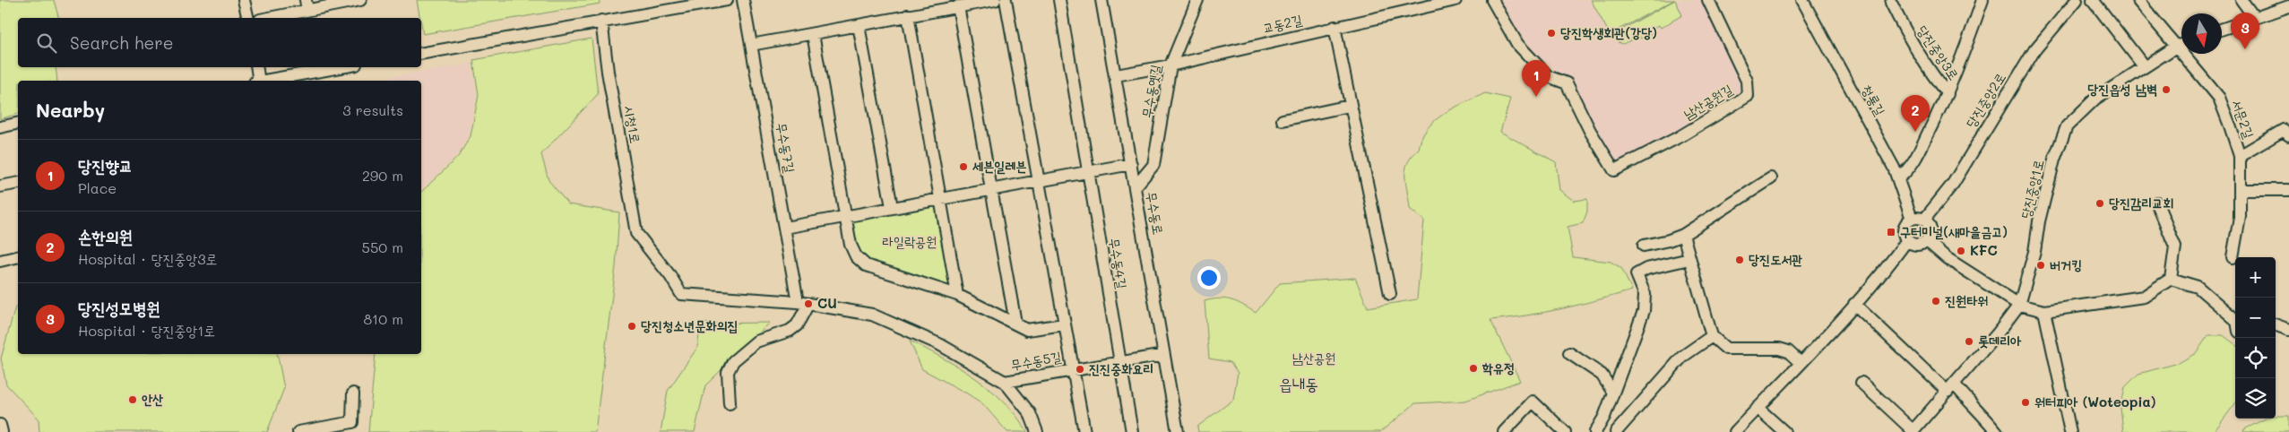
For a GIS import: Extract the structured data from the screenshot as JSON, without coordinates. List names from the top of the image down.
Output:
{
  "streets": {
    "street": [
      "교동2길",
      "당진중앙3로",
      "무수동옛길",
      "청룡길",
      "당진중앙2로",
      "남산공원길",
      "서문2길",
      "시청1로",
      "무수동7길",
      "당진중앙1로",
      "무수동로",
      "무수동4길",
      "무수동5길"
    ]
  },
  "crossings": [
    ["교동2길", "무수동옛길"],
    ["교동2길", "무수동로"],
    ["당진중앙3로", "청룡길"],
    ["무수동옛길", "무수동로"],
    ["청룡길", "당진중앙2로"],
    ["서문2길", "당진중앙1로"],
    ["시청1로", "무수동7길"],
    ["무수동로", "무수동5길"],
    ["무수동4길", "무수동5길"]
  ],
  "districts": ["읍내동"],
  "parks": ["라일락공원", "남산공원"],
  "places": {
    "other": [
      "당진학생회관(강당)",
      "당진읍성 남벽",
      "세븐일레븐",
      "당진감리교회",
      "KFC",
      "당진도서관",
      "버거킹",
      "진원타워",
      "CU",
      "당진청소년문화의집",
      "롯데리아",
      "학유정",
      "진진중화요리",
      "안산",
      "워터피아 (Woteopia)"
    ],
    "transit": ["구터미널(새마을금고)"]
  },
  "north": "bottom",
  "page": {
    "pins": ["3", "1", "2"],
    "search": "Search here",
    "heading": ["Nearby", "3 results"],
    "list": [
      {
        "mark": "1",
        "name": "당진향교",
        "note": "Place",
        "value": "290 m"
      },
      {
        "mark": "2",
        "name": "손한의원",
        "note": "Hospital · 당진중앙3로",
        "value": "550 m"
      },
      {
        "mark": "3",
        "name": "당진성모병원",
        "note": "Hospital · 당진중앙1로",
        "value": "810 m"
      }
    ],
    "map_buttons": ["+", "−"]
  }
}
